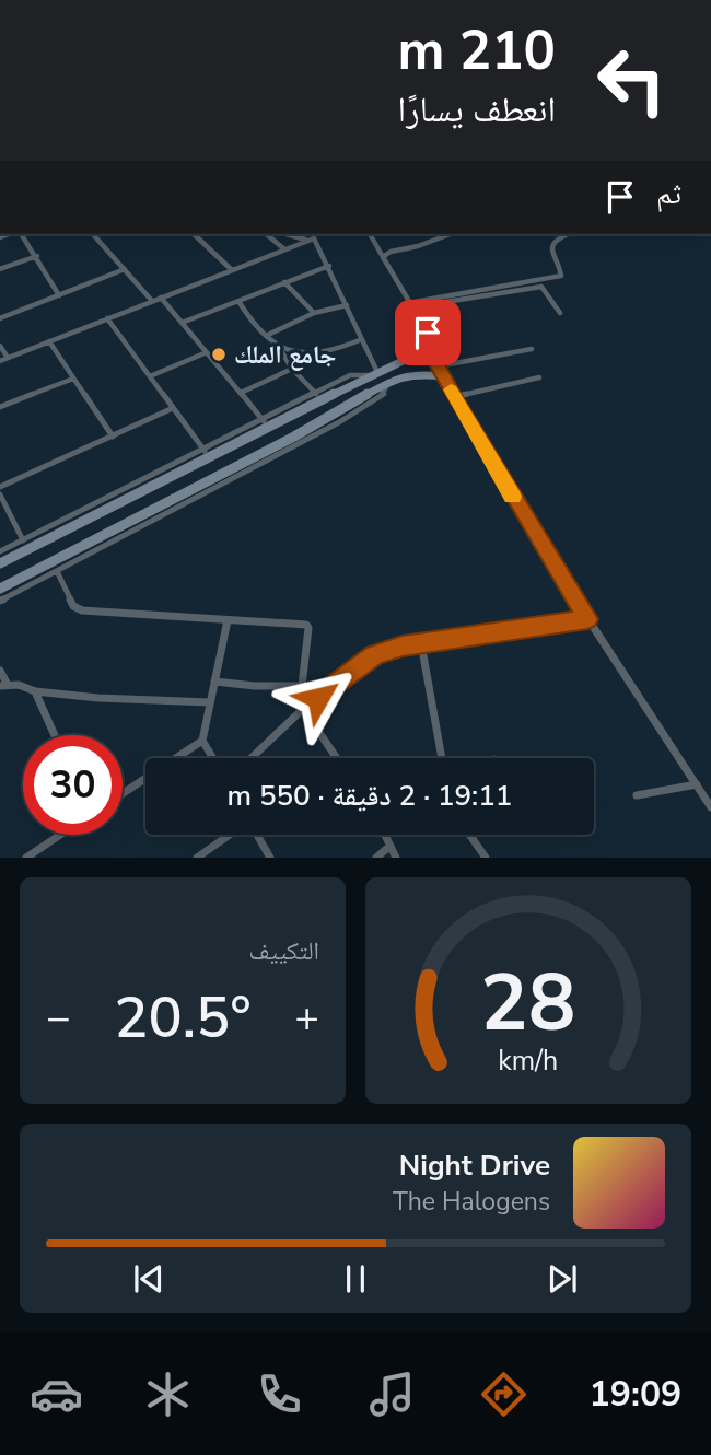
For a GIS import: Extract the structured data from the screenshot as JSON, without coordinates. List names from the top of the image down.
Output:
{
  "places": ["جامع الملك"],
  "page": {
    "turn": ["210 m", "انعطف يسارًا"],
    "then": "ثم",
    "limit": "30",
    "trip": "19:11 · 2 دقيقة · 550 m",
    "tile": "التكييف",
    "heat": ["−", "20.5°", "+"],
    "song": ["Night Drive", "The Halogens"],
    "tabs": "19:09",
    "gauge": ["28", "km/h"]
  }
}
